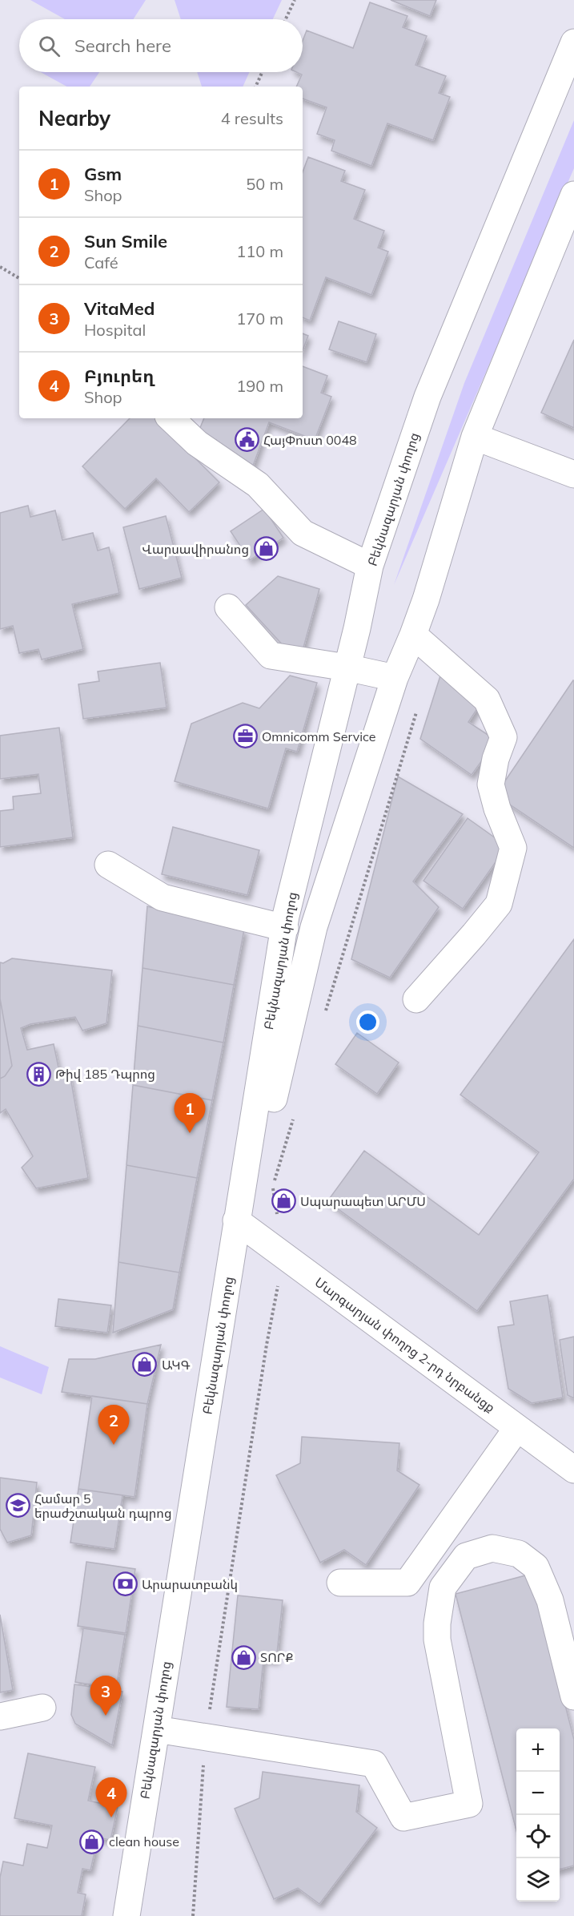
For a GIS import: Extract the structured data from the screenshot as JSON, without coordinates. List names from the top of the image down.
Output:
{
  "streets": {
    "street": ["Բեկնազարյան փողոց", "Մարգարյան փողոց 2-րդ նրբանցք"]
  },
  "crossings": [
    ["Բեկնազարյան փողոց", "Մարգարյան փողոց 2-րդ նրբանցք"]
  ],
  "places": {
    "public building": ["ՀայՓոստ 0048"],
    "shop": [
      "Վարսավիրանոց",
      "Սպարապետ ԱՐՄՍ",
      "ԱԿԳ",
      "ՏՈՐՔ",
      "clean house"
    ],
    "office": ["Omnicomm Service"],
    "building": ["Թիվ 185 Դպրոց"],
    "school or university": ["Համար 5 երաժշտական դպրոց"],
    "bank": ["Արարատբանկ"]
  },
  "page": {
    "search": "Search here",
    "heading": ["Nearby", "4 results"],
    "list": [
      {
        "mark": "1",
        "name": "Gsm",
        "note": "Shop",
        "value": "50 m"
      },
      {
        "mark": "2",
        "name": "Sun Smile",
        "note": "Café",
        "value": "110 m"
      },
      {
        "mark": "3",
        "name": "VitaMed",
        "note": "Hospital",
        "value": "170 m"
      },
      {
        "mark": "4",
        "name": "Բյուրեղ",
        "note": "Shop",
        "value": "190 m"
      }
    ],
    "pins": [
      "1",
      "2",
      "3",
      "4"
    ],
    "map_buttons": ["+", "−"]
  }
}
